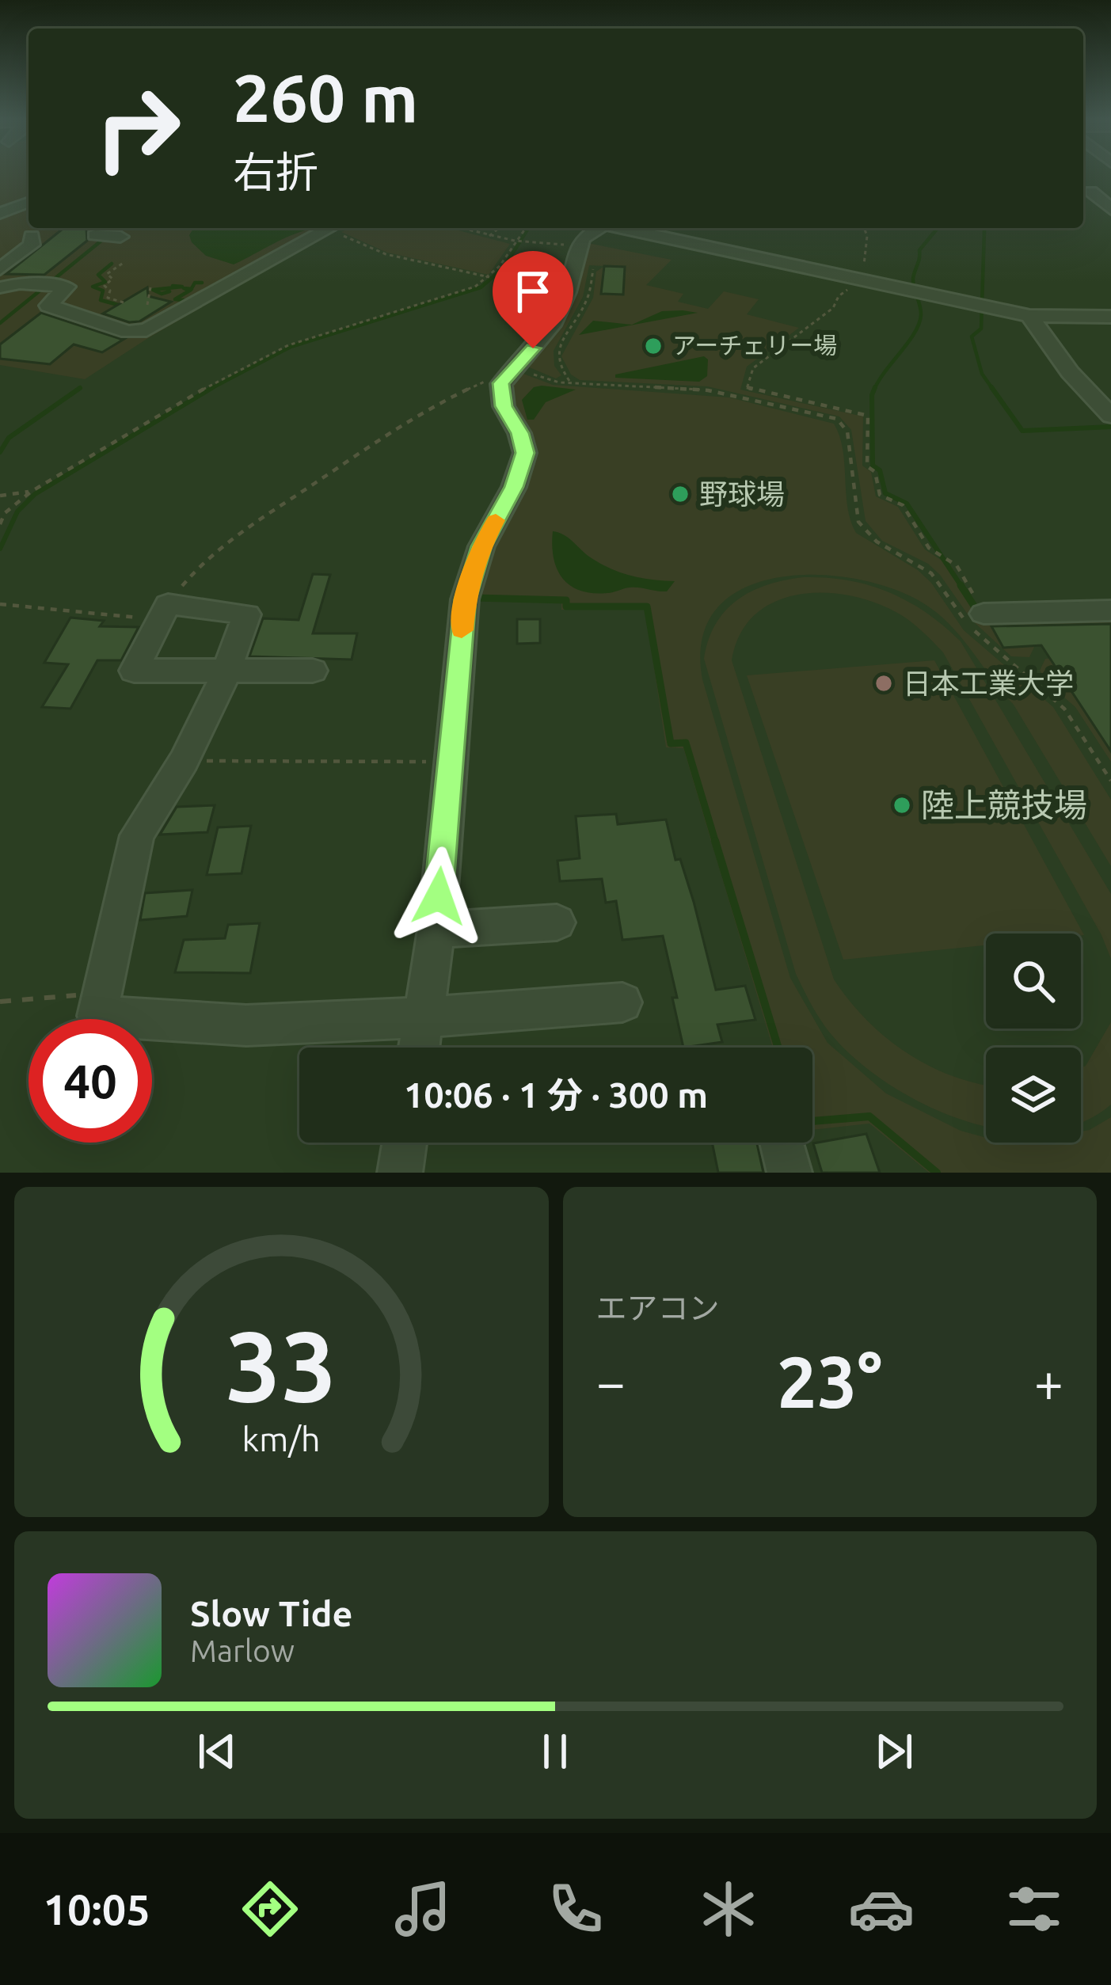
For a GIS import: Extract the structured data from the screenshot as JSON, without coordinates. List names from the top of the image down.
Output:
{
  "places": [
    "アーチェリー場",
    "野球場",
    "日本工業大学",
    "陸上競技場"
  ],
  "page": {
    "turn": ["260 m", "右折"],
    "limit": "40",
    "trip": "10:06 · 1 分 · 300 m",
    "tile": "エアコン",
    "heat": ["−", "23°", "+"],
    "song": ["Slow Tide", "Marlow"],
    "tabs": "10:05",
    "gauge": ["33", "km/h"]
  }
}
